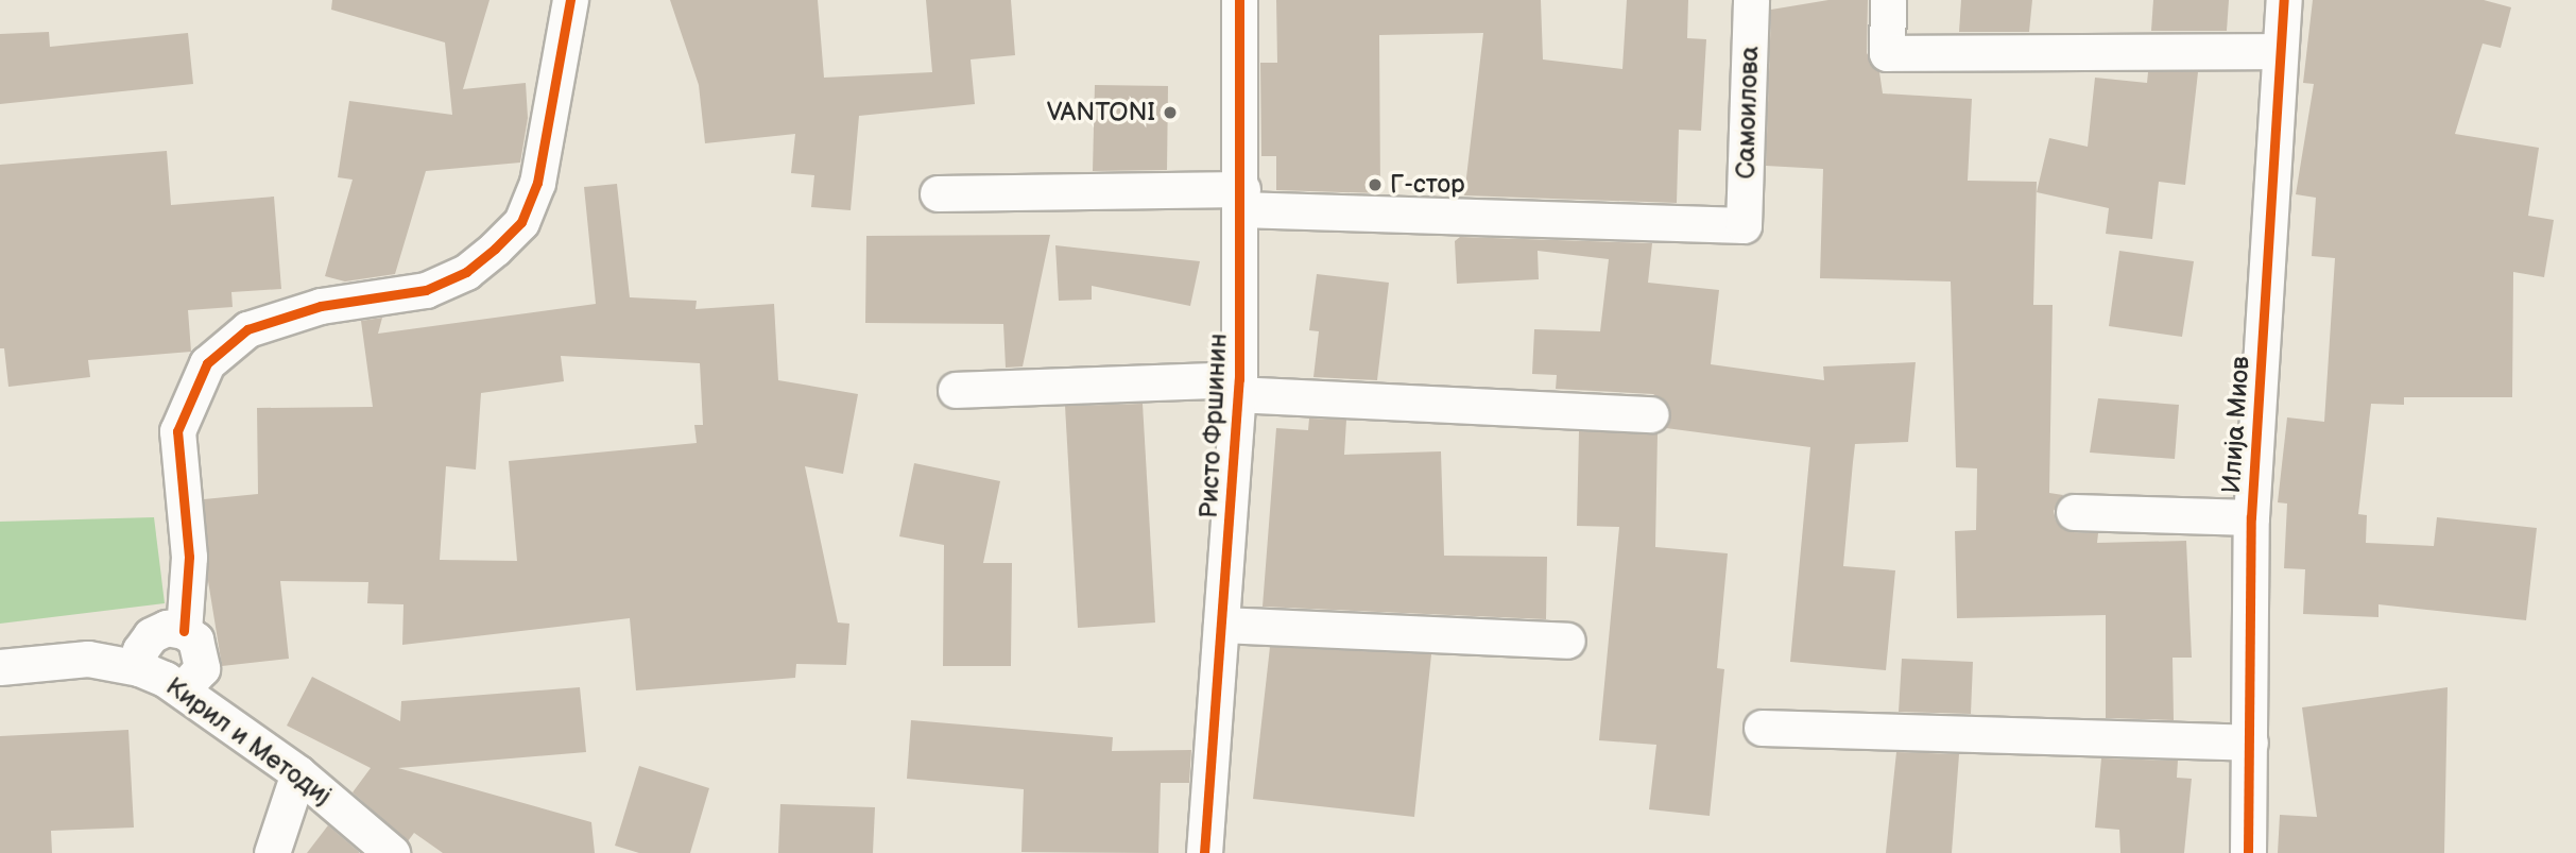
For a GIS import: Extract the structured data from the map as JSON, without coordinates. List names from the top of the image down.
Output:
{
  "streets": {
    "street": [
      "Самоилова",
      "Илија Миов",
      "Ристо Фршинин",
      "Кирил и Методиј"
    ]
  },
  "crossings": [
    ["Самоилова", "Ристо Фршинин"]
  ],
  "places": ["VANTONI", "Г-стор"]
}
